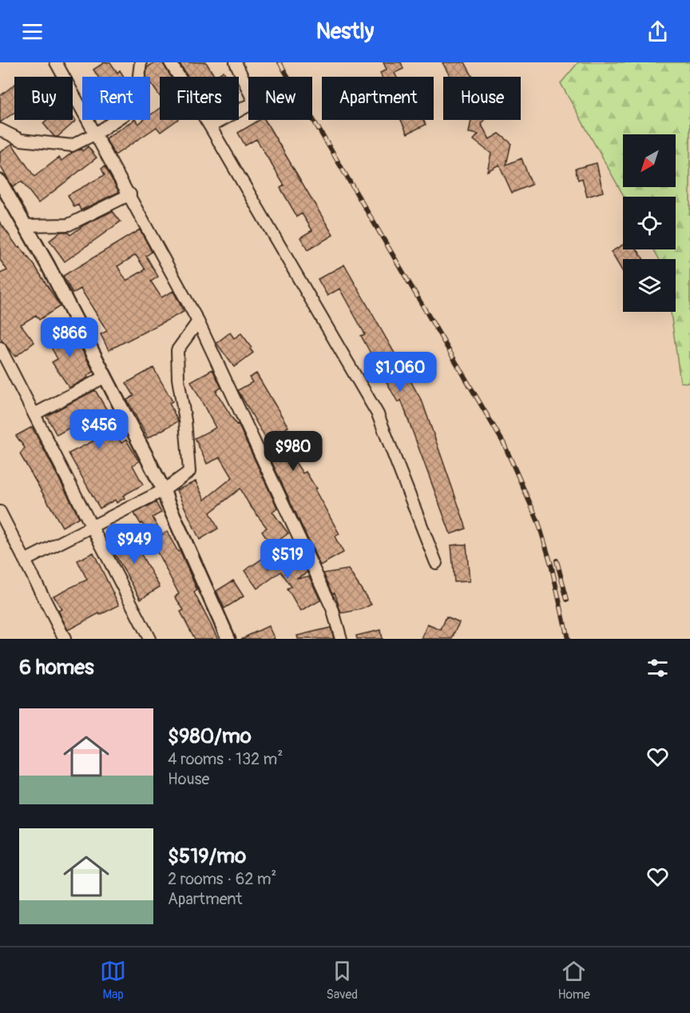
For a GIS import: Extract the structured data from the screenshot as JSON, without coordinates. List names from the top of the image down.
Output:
{
  "north": "bottom left",
  "page": {
    "header": "Nestly",
    "chip": [
      "Buy",
      "Rent",
      "Filters",
      "New",
      "Apartment",
      "House"
    ],
    "price": [
      "$866",
      "$1,060",
      "$456",
      "$980",
      "$949",
      "$519"
    ],
    "heading": "6 homes",
    "list": [
      {
        "name": "$980/mo",
        "note": "4 rooms · 132 m² · House"
      },
      {
        "name": "$519/mo",
        "note": "2 rooms · 62 m² · Apartment"
      }
    ],
    "tabs": ["Map", "Saved", "Home"]
  }
}
